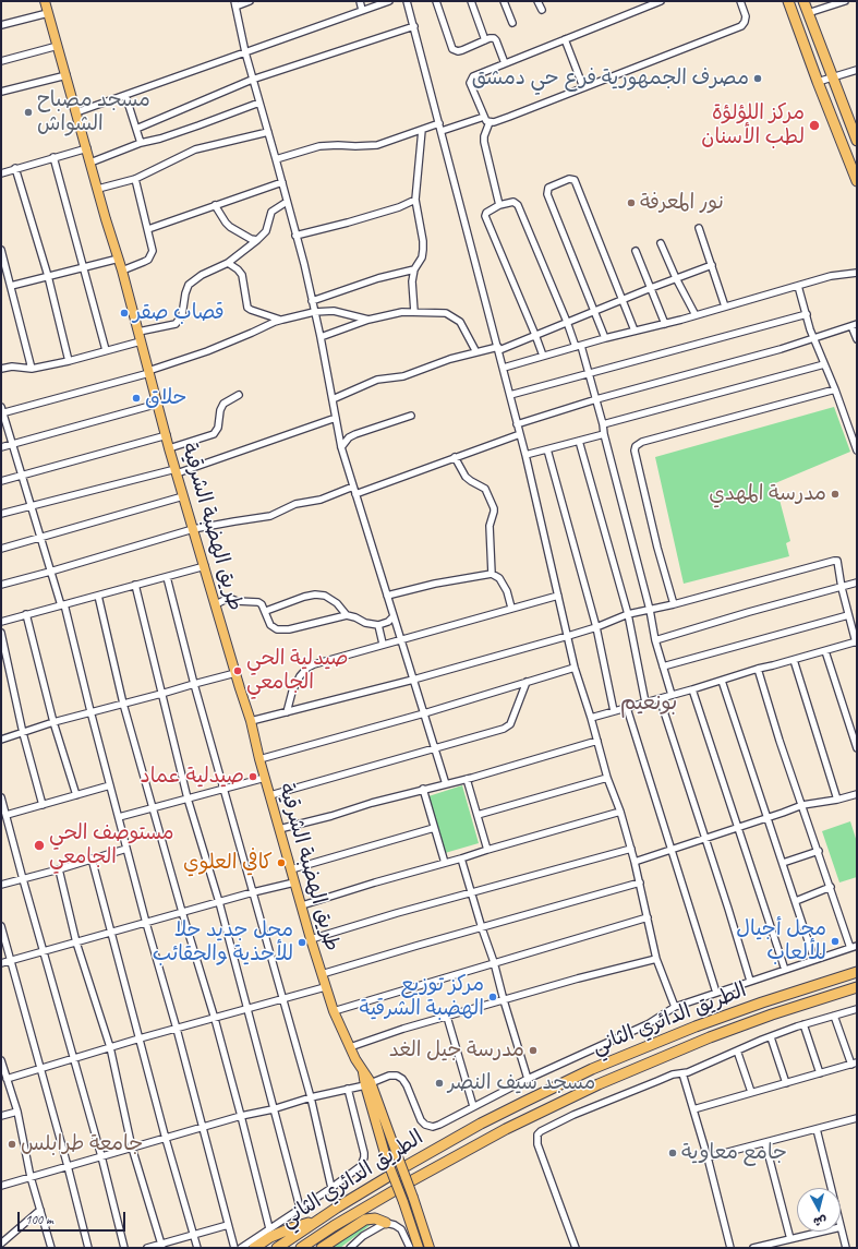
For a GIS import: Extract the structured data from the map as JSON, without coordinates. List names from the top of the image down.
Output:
{
  "streets": {
    "highway": ["الطريق الدائري الثاني"],
    "main road": ["طريق الهضبة الشرقية"]
  },
  "districts": ["بونعيم"],
  "places": [
    "مصرف الجمهورية فرع حي دمشق",
    "مسجد مصباح الشواش",
    "مركز اللؤلؤة لطب الأسنان",
    "نور المعرفة",
    "قصاب صقر",
    "حلاق",
    "مدرسة المهدي",
    "صيدلية الحي الجامعي",
    "صيدلية عماد",
    "مستوصف الحي الجامعي",
    "كافي العلوي",
    "محل أجيال للألعاب",
    "محل جديد حلا للأحذية والحقائب",
    "مركز توزيع الهضبة الشرقية",
    "مدرسة جيل الغد",
    "مسجد سيف النصر",
    "جامعة طرابلس",
    "جامع معاوية"
  ],
  "scale_bar": "100 m",
  "north": "bottom"
}
